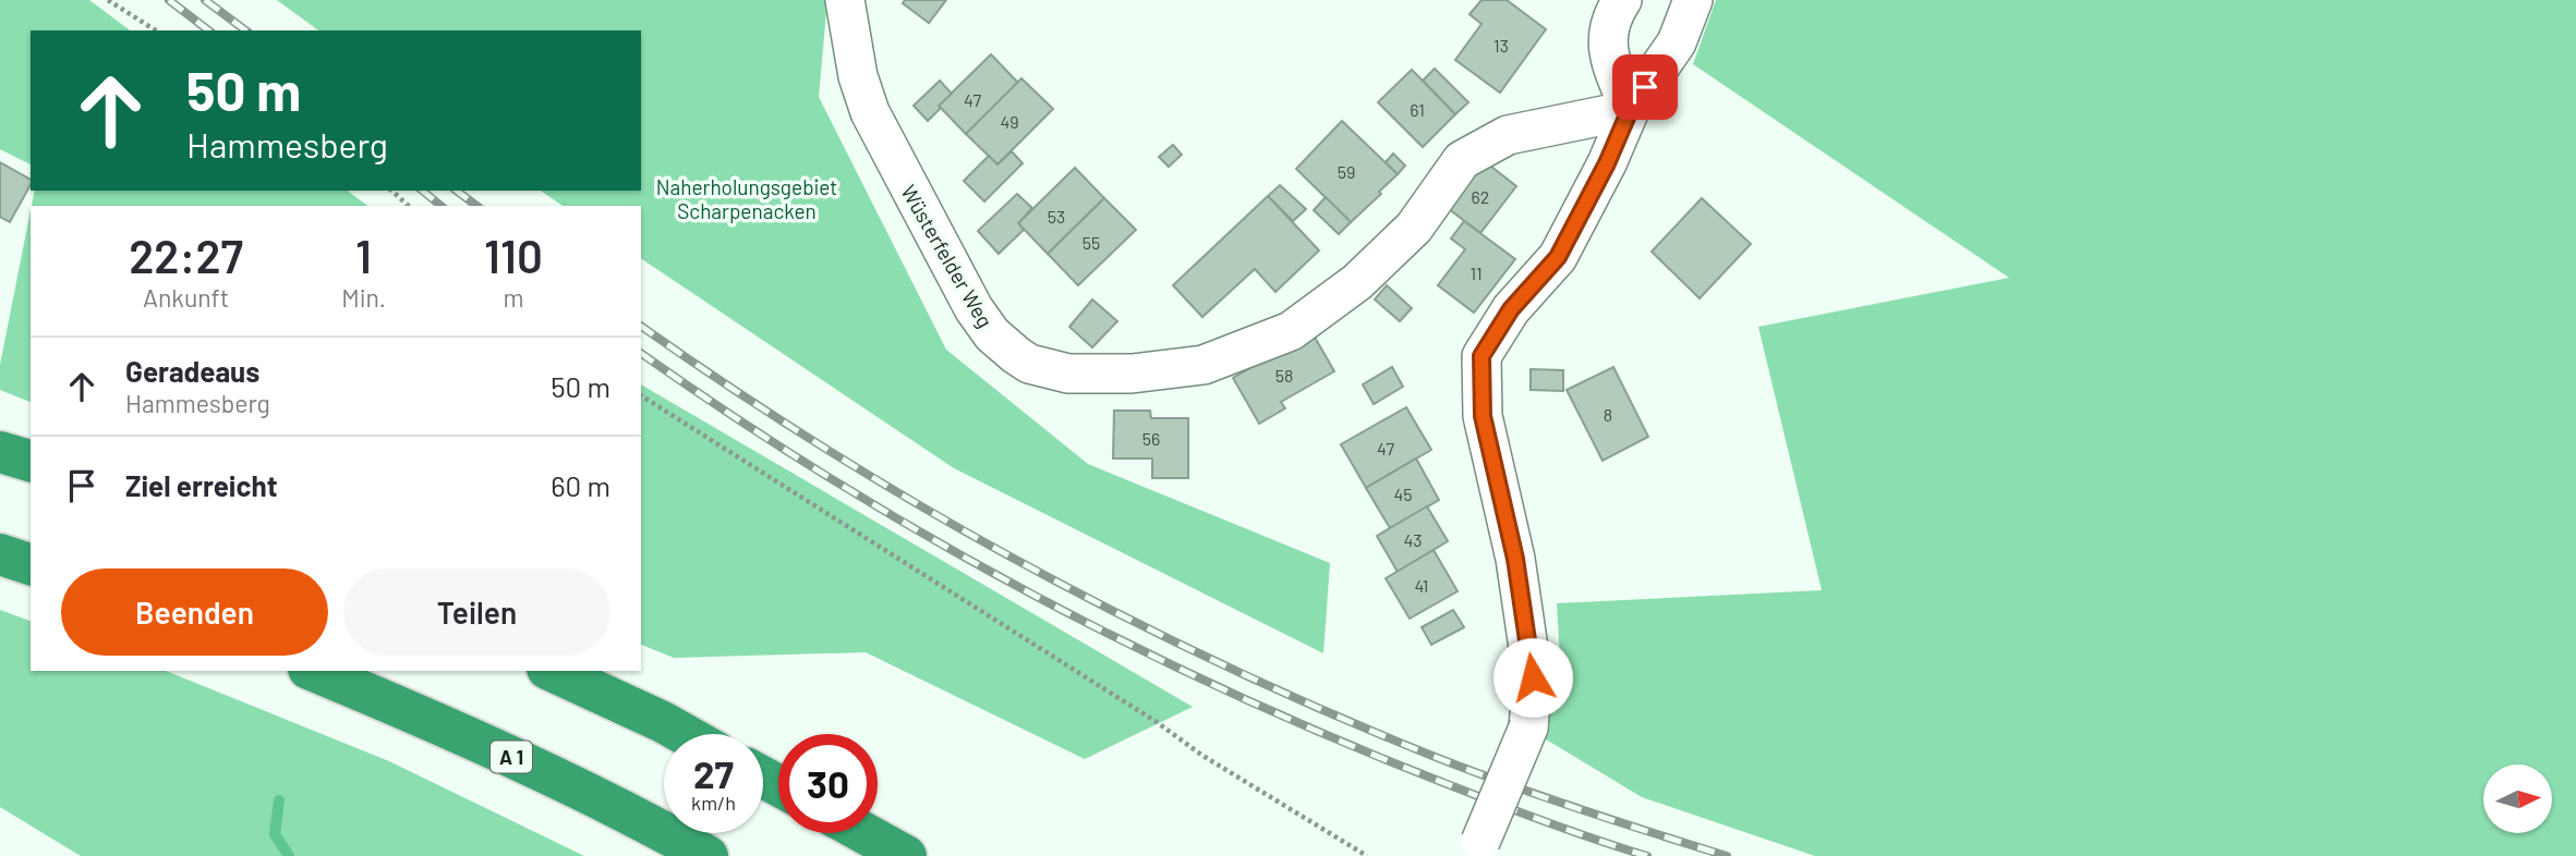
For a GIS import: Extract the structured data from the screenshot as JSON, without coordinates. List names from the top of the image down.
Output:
{
  "streets": {
    "highway": ["A 1"],
    "street": ["Wüsterfelder Weg"]
  },
  "parks": ["Naherholungsgebiet Scharpenacken"],
  "house_numbers": [
    "13",
    "47",
    "61",
    "49",
    "59",
    "62",
    "53",
    "55",
    "11",
    "58",
    "8",
    "56",
    "47",
    "45",
    "43",
    "41"
  ],
  "north": "right",
  "page": {
    "turn": ["50 m", "Hammesberg"],
    "eta": [
      "22:27",
      "Ankunft",
      "1",
      "Min.",
      "110",
      "m"
    ],
    "list": [
      {
        "name": "Geradeaus",
        "note": "Hammesberg",
        "value": "50 m"
      },
      {
        "name": "Ziel erreicht",
        "value": "60 m"
      }
    ],
    "buttons": ["Beenden", "Teilen"],
    "speed": "27 km/h",
    "limit": "30"
  }
}
